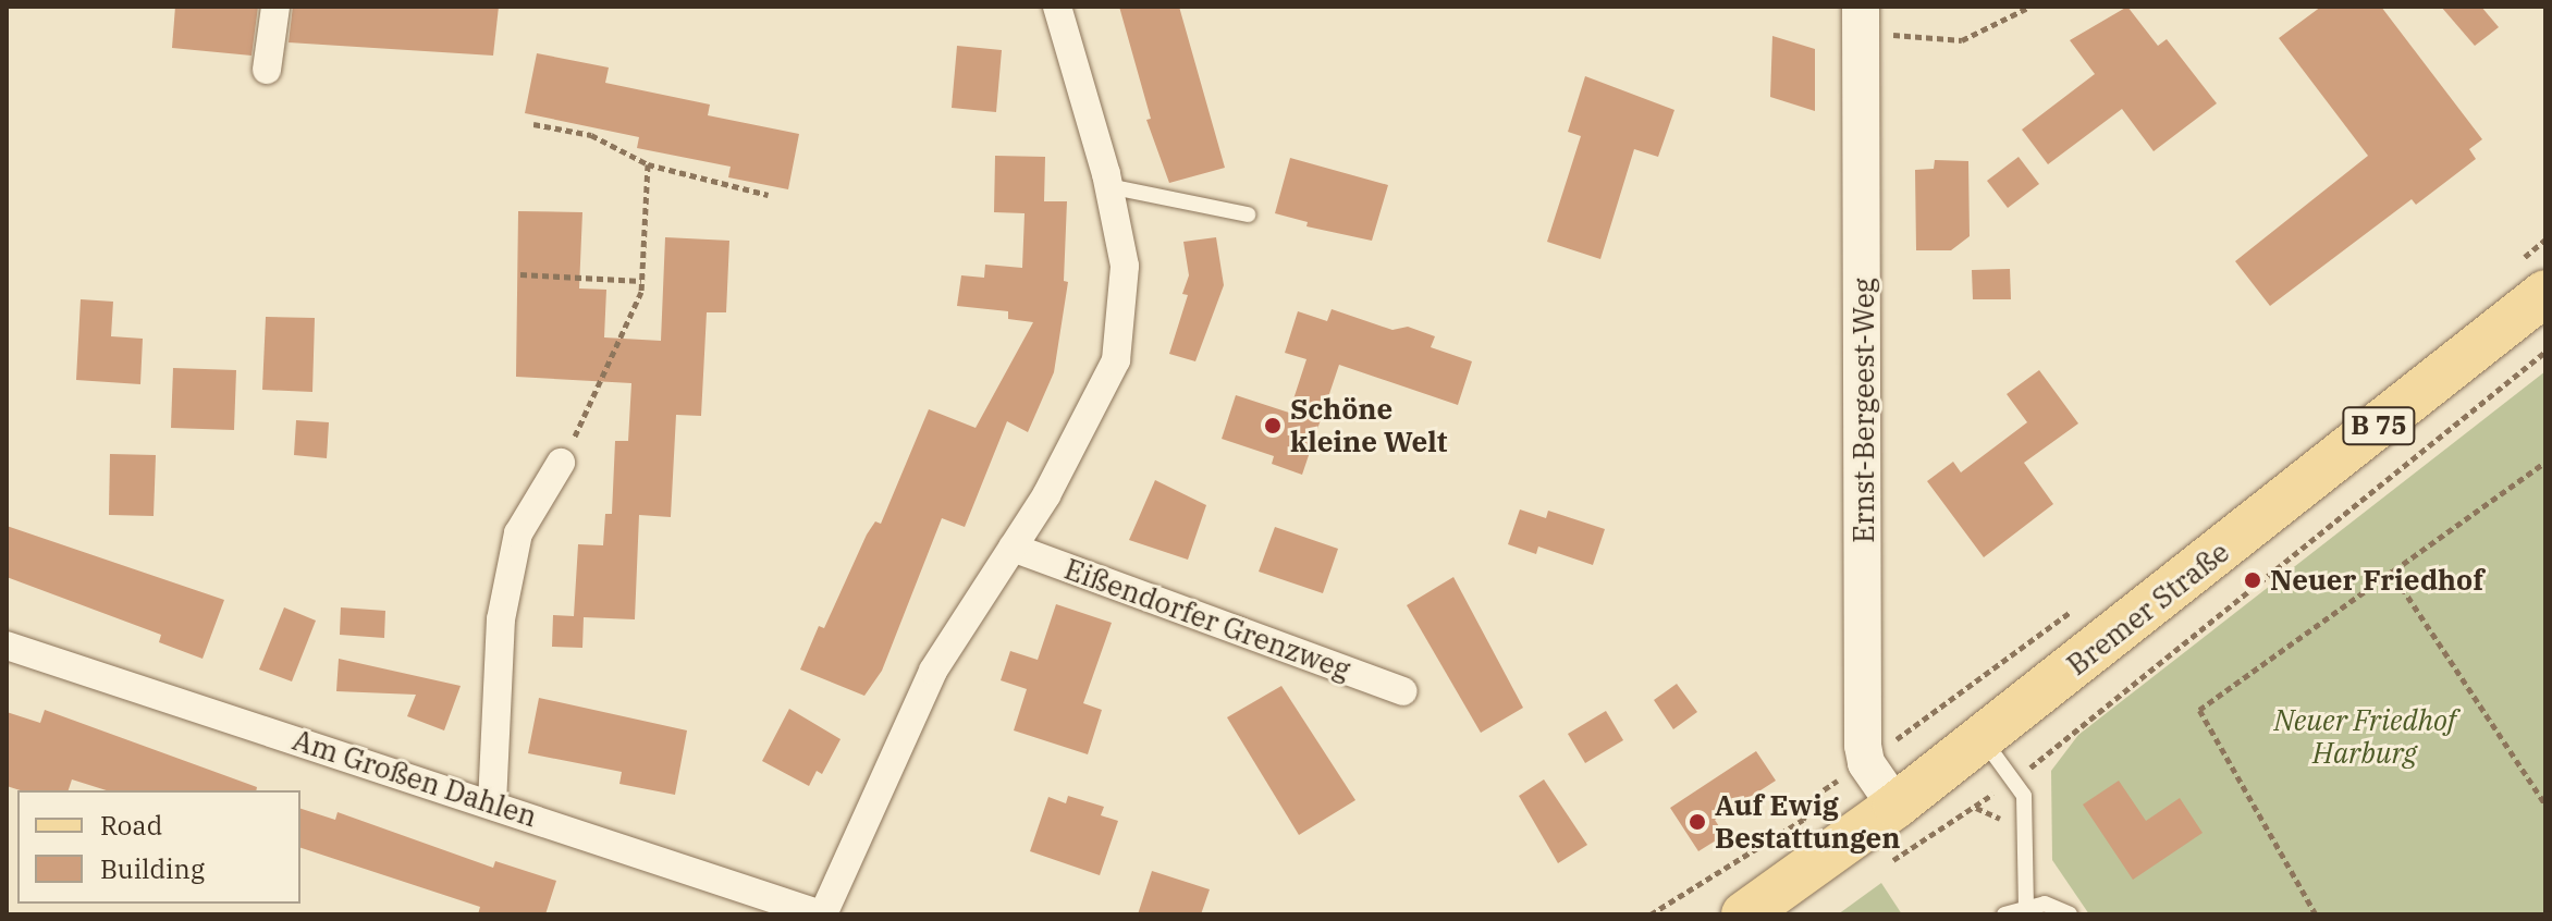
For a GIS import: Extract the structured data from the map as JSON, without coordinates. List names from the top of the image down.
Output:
{
  "streets": {
    "main road": ["B 75", "Bremer Straße"],
    "street": ["Ernst-Bergeest-Weg", "Eißendorfer Grenzweg", "Am Großen Dahlen"]
  },
  "parks": ["Neuer Friedhof Harburg"],
  "places": ["Schöne kleine Welt", "Neuer Friedhof", "Auf Ewig Bestattungen"],
  "legend": ["Road", "Building"]
}
